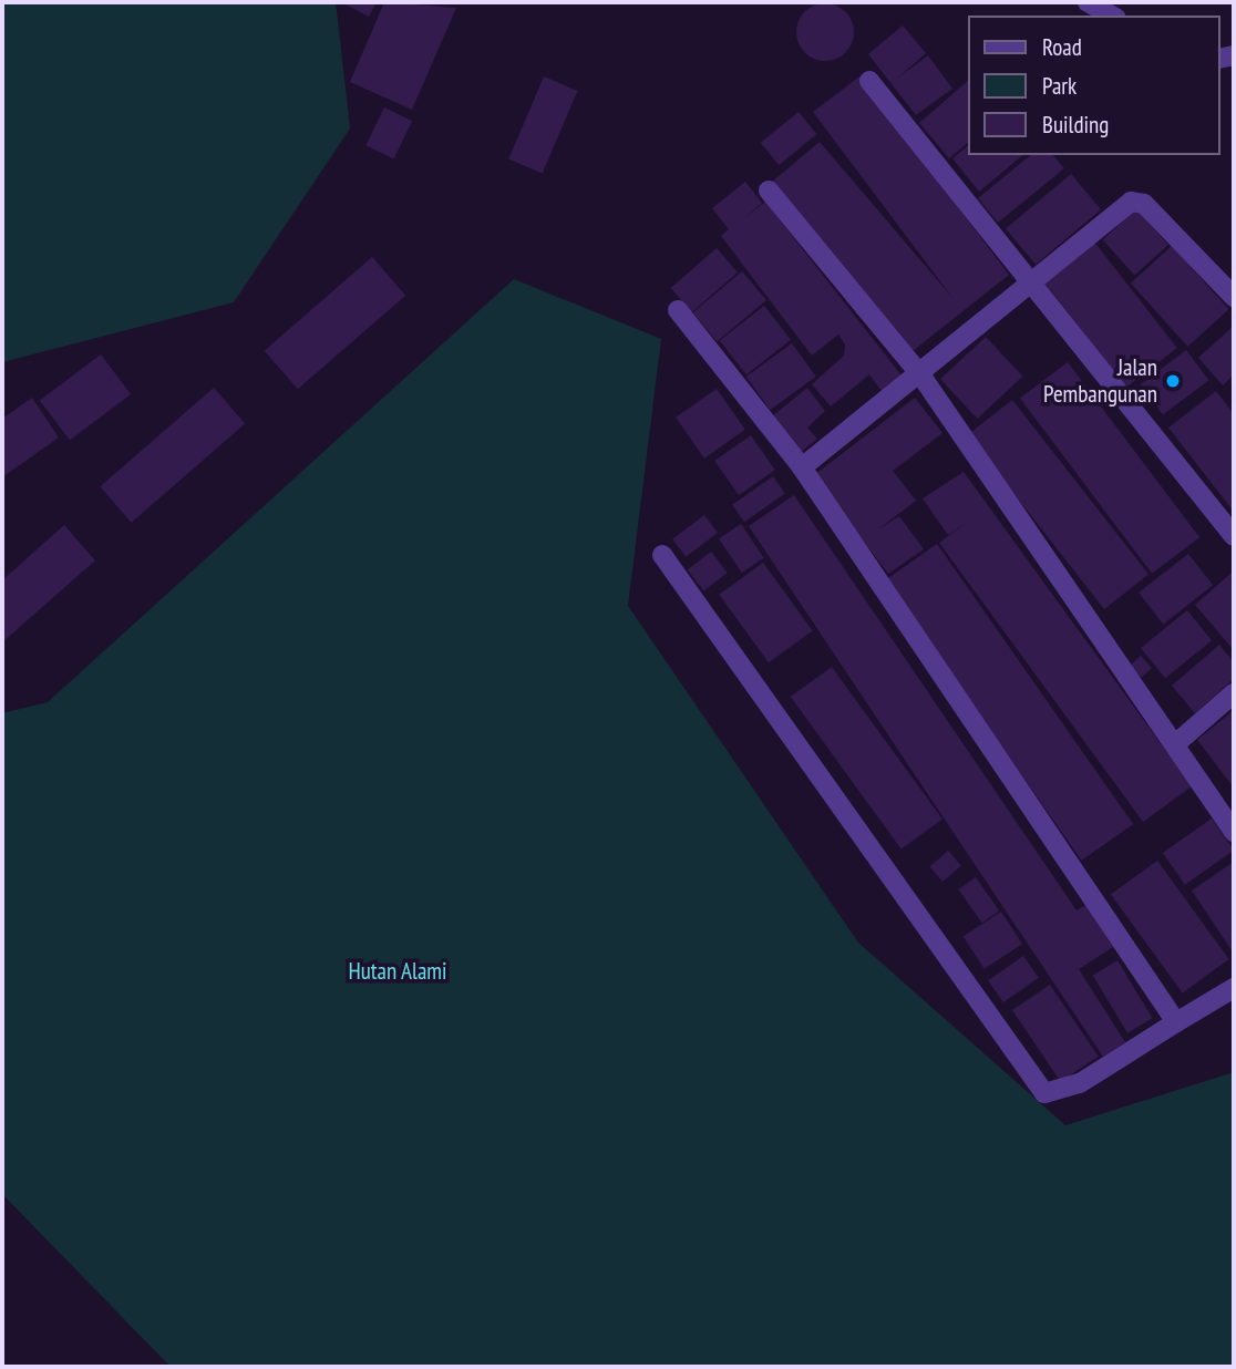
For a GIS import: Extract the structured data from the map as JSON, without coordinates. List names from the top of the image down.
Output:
{
  "parks": ["Hutan Alami"],
  "places": ["Jalan Pembangunan"],
  "legend": ["Road", "Park", "Building"]
}
